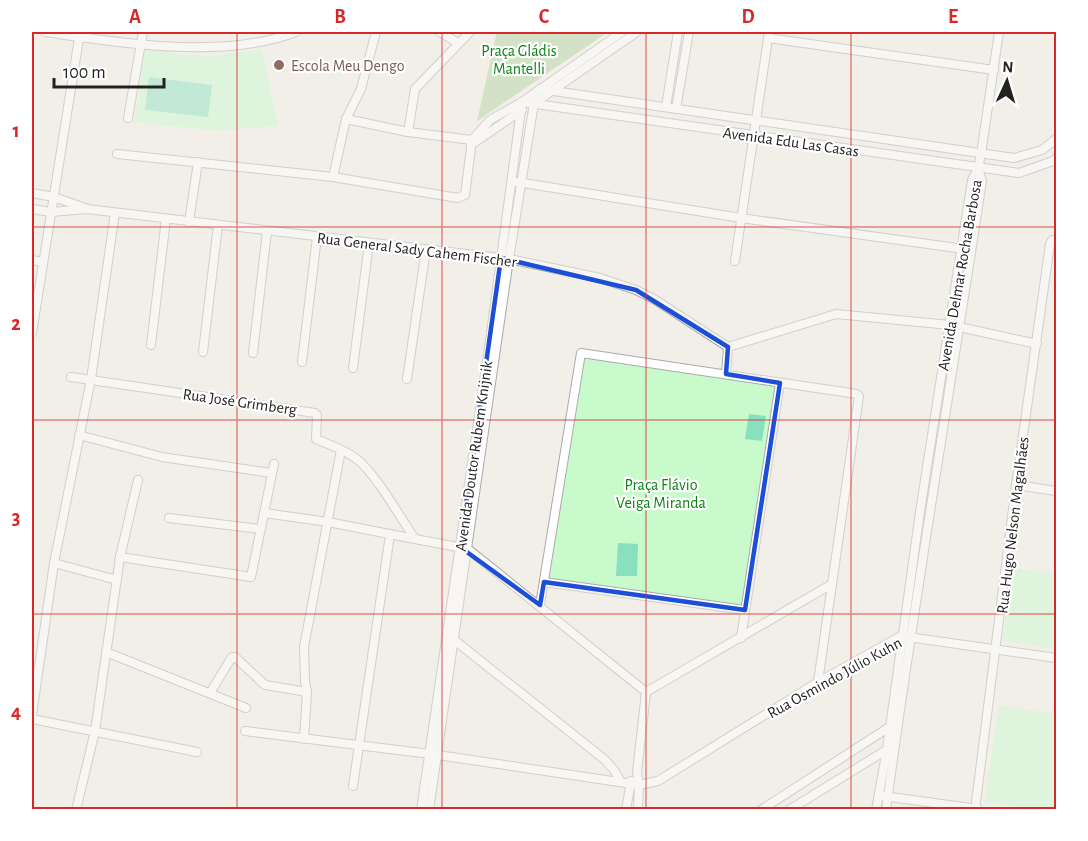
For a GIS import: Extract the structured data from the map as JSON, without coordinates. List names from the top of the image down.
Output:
{
  "streets": {
    "street": [
      "Avenida Edu Las Casas",
      "Rua General Sady Cahem Fischer",
      "Avenida Delmar Rocha Barbosa",
      "Rua José Grimberg",
      "Avenida Doutor Rubem Knijnik",
      "Rua Hugo Nelson Magalhães",
      "Rua Osmindo Júlio Kuhn"
    ]
  },
  "crossings": [
    ["Avenida Edu Las Casas", "Avenida Delmar Rocha Barbosa"],
    ["Avenida Edu Las Casas", "Avenida Doutor Rubem Knijnik"],
    ["Rua General Sady Cahem Fischer", "Avenida Doutor Rubem Knijnik"],
    ["Avenida Delmar Rocha Barbosa", "Rua Osmindo Júlio Kuhn"],
    ["Avenida Doutor Rubem Knijnik", "Rua Osmindo Júlio Kuhn"],
    ["Rua Hugo Nelson Magalhães", "Rua Osmindo Júlio Kuhn"]
  ],
  "parks": ["Praça Gládis Mantelli", "Praça Flávio Veiga Miranda"],
  "places": ["Escola Meu Dengo"],
  "scale_bar": "100 m",
  "north": "top",
  "grid": {
    "columns": [
      "A",
      "B",
      "C",
      "D",
      "E"
    ],
    "rows": [
      "1",
      "2",
      "3",
      "4"
    ]
  }
}
